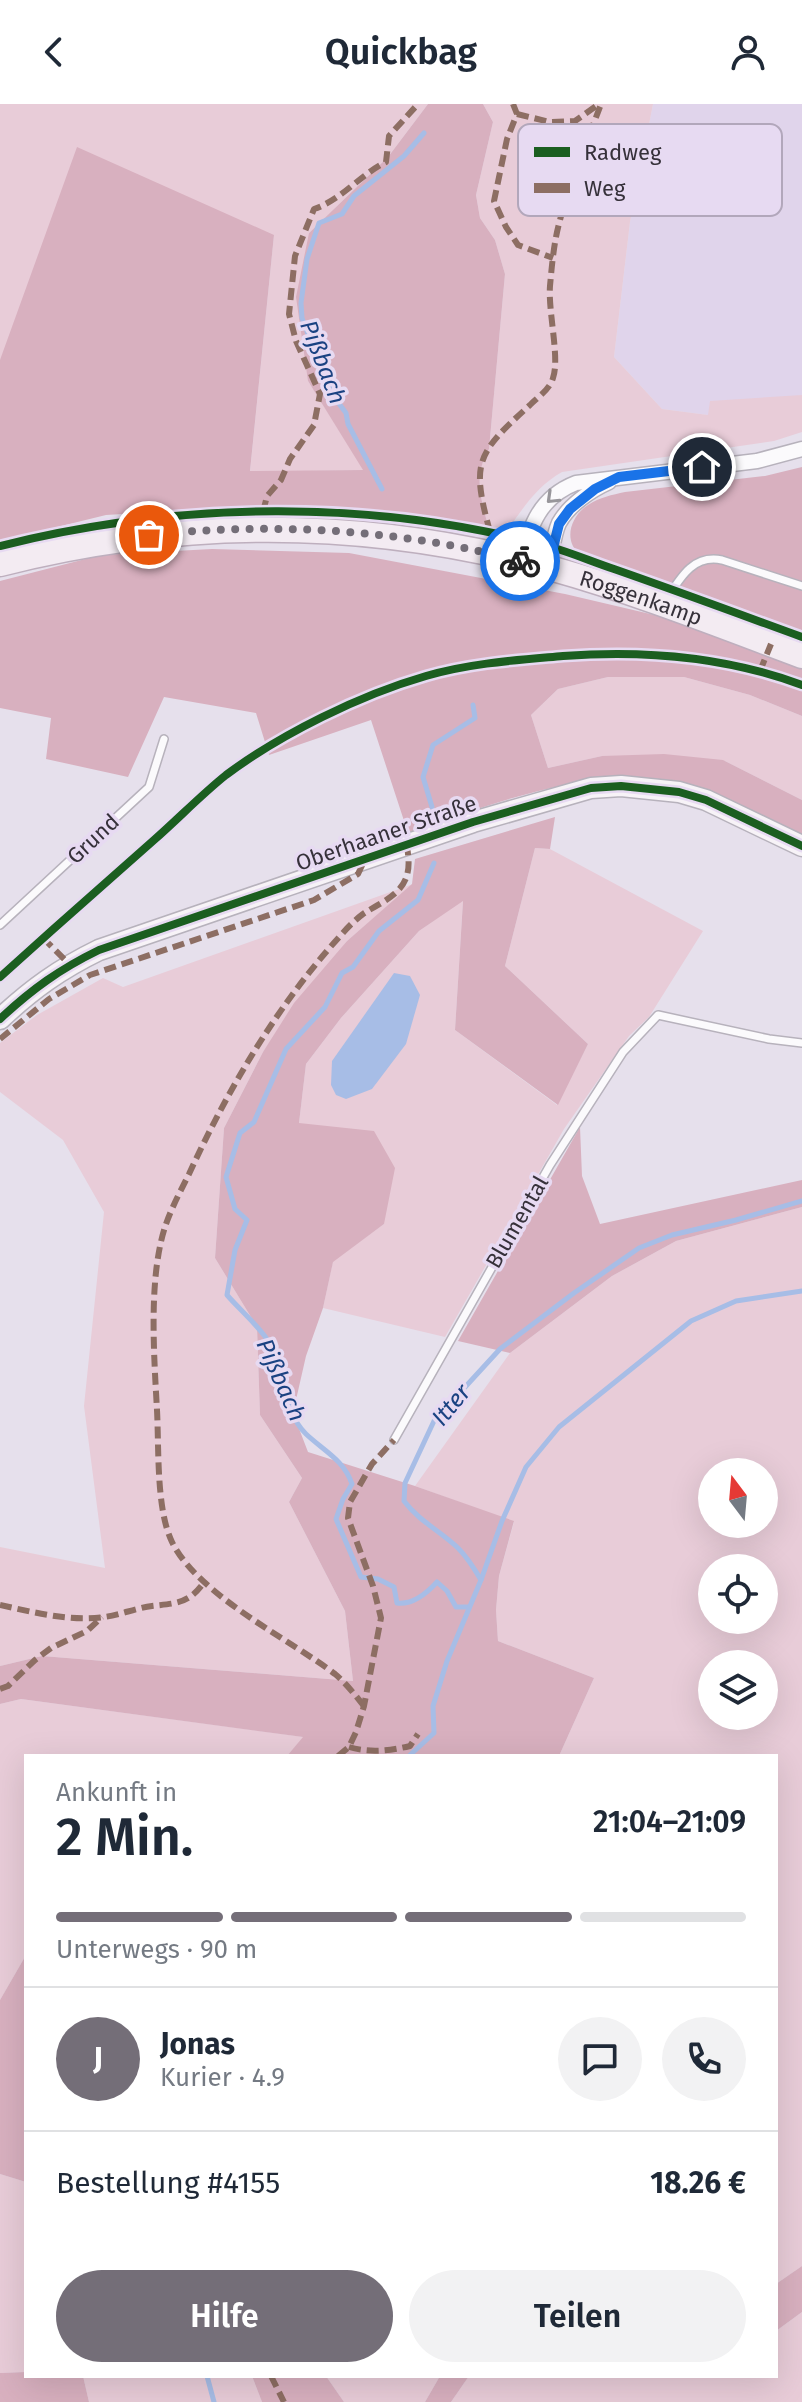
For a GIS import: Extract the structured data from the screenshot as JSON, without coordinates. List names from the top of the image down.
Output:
{
  "streets": {
    "main road": ["Roggenkamp"],
    "street": ["Oberhaaner Straße"],
    "lane": ["Grund", "Blumental"]
  },
  "water": ["Pißbach", "Itter"],
  "legend": ["Radweg", "Weg"],
  "north": "top",
  "page": {
    "header": "Quickbag",
    "heading": ["2 Min.", "Ankunft in", "21:04–21:09"],
    "panel": [
      "Jonas",
      "Kurier · 4.9",
      "Bestellung #4155",
      "18.26 €"
    ],
    "bar": "Unterwegs · 90 m",
    "round": "J",
    "buttons": ["Hilfe", "Teilen"]
  }
}
